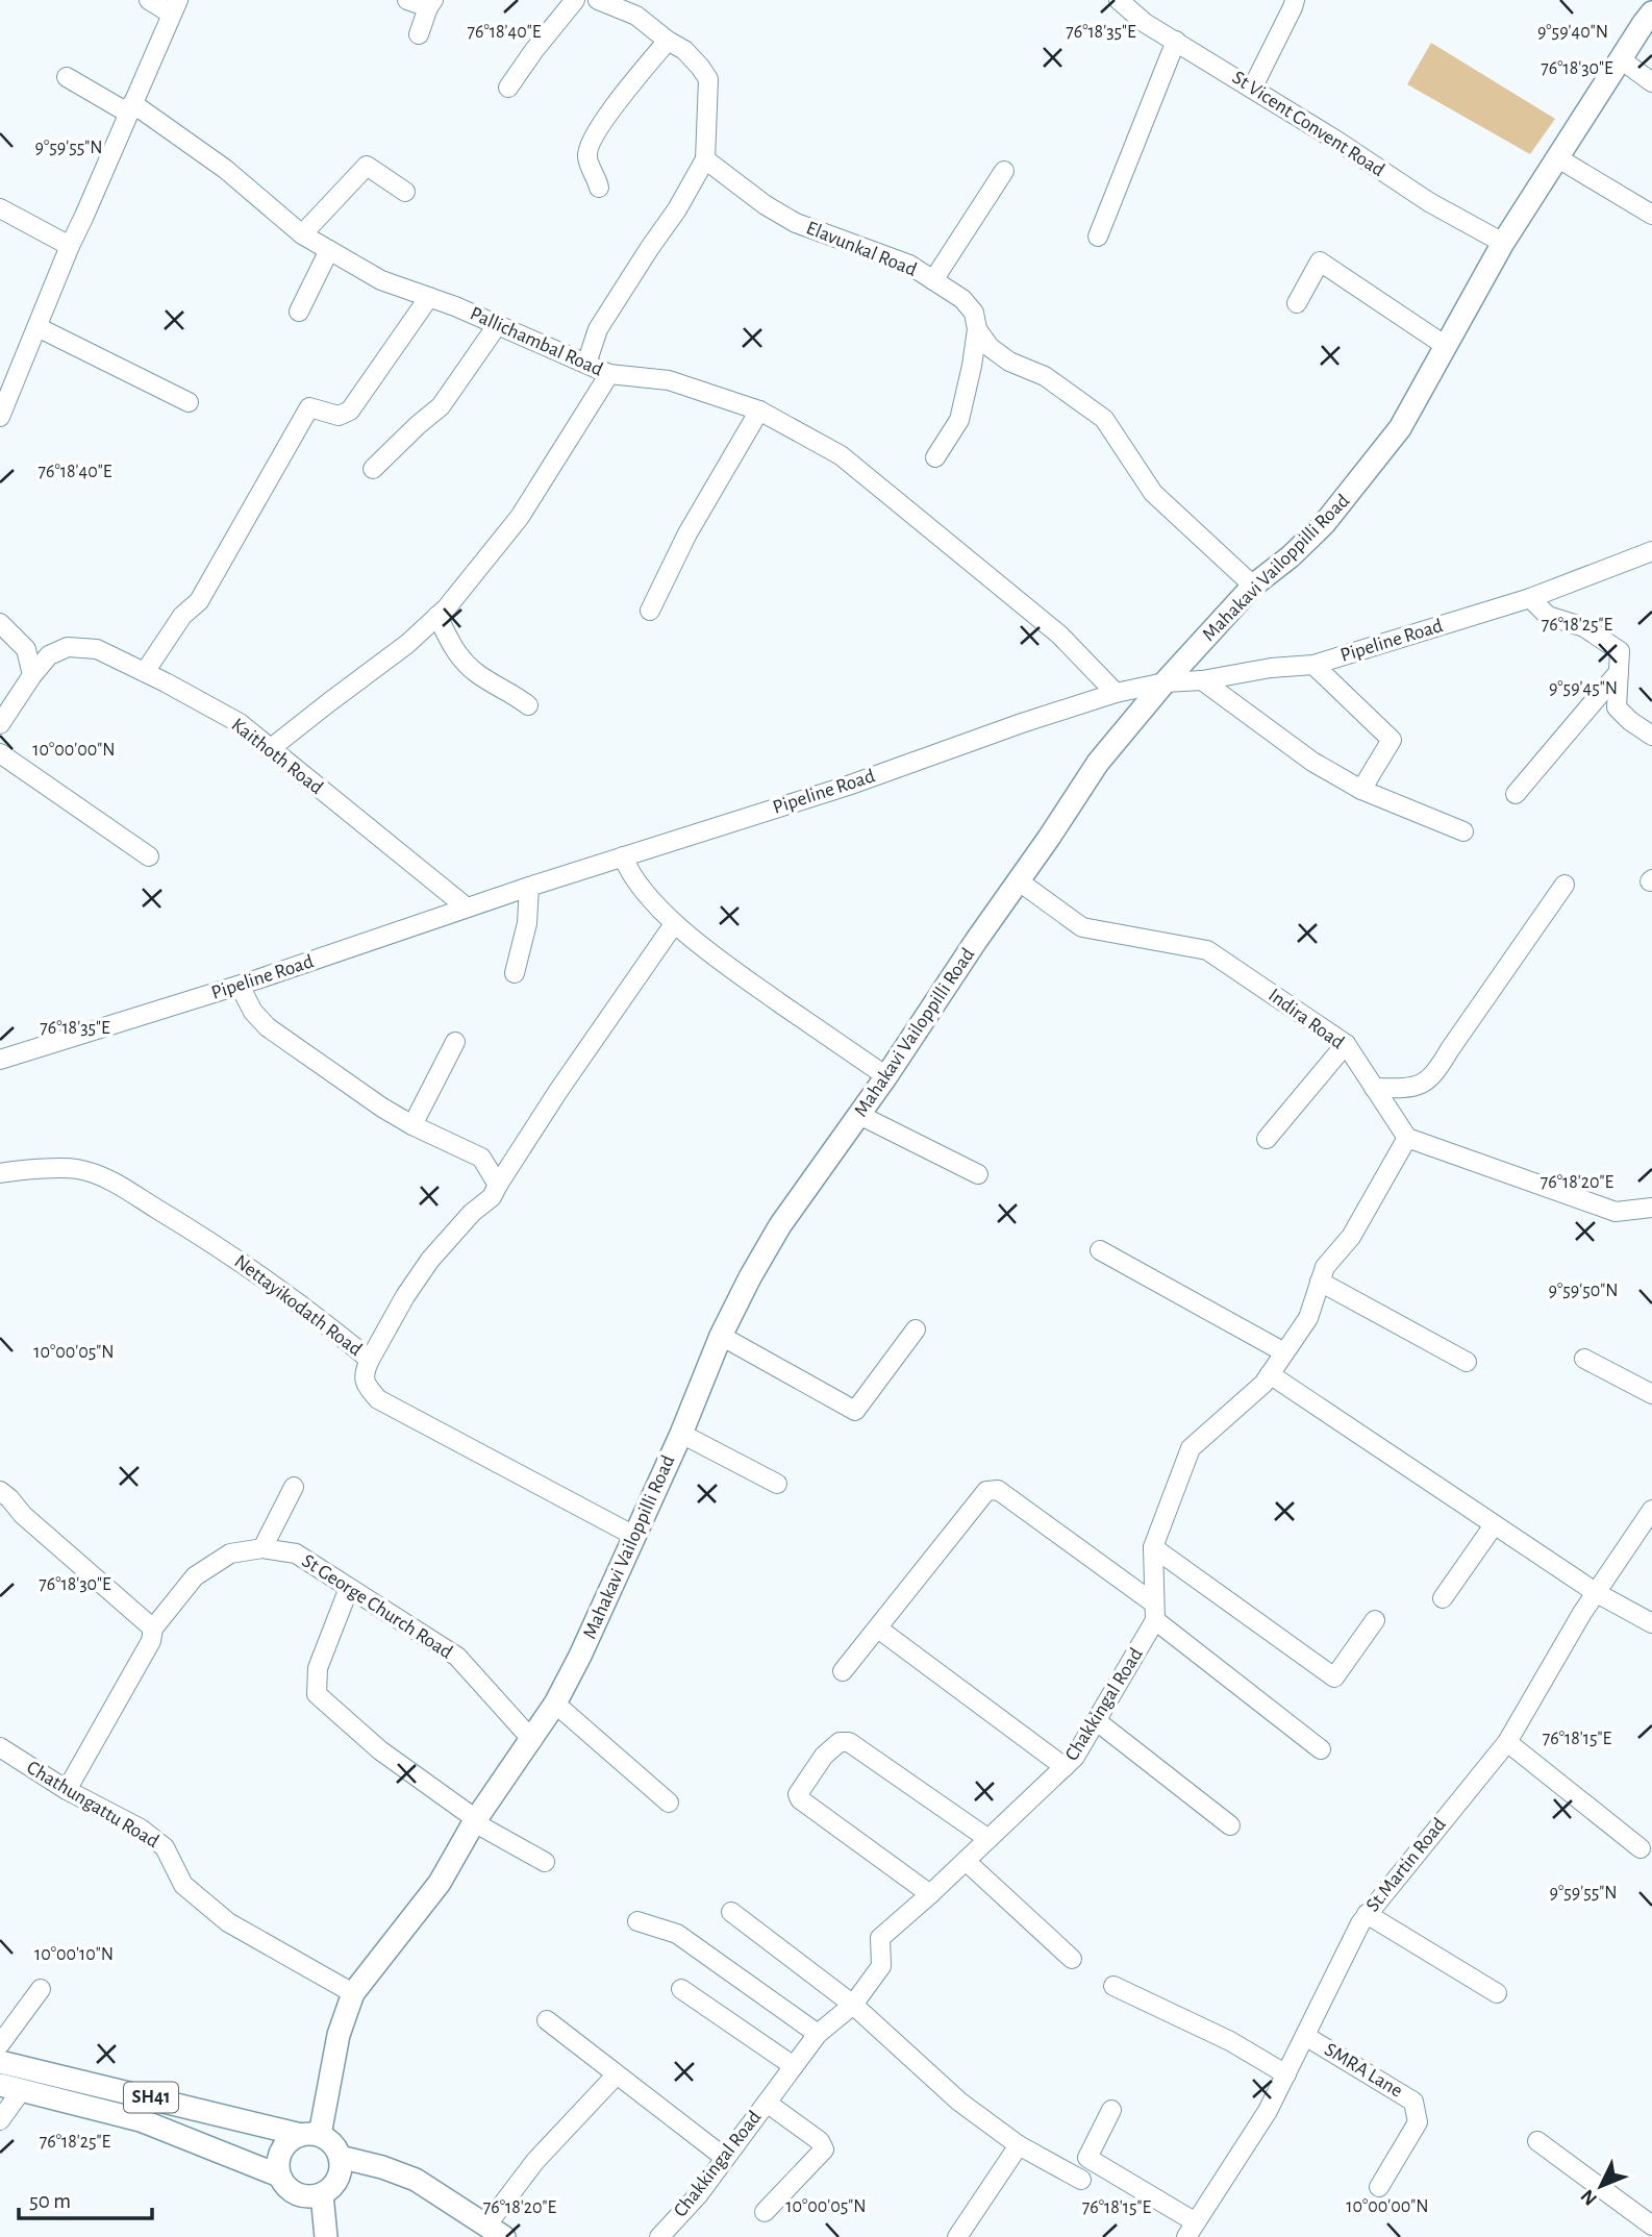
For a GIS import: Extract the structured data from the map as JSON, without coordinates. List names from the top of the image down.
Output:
{
  "streets": {
    "main road": ["Mahakavi Vailoppilli Road", "SH41"],
    "street": [
      "St Vicent Convent Road",
      "Elavunkal Road",
      "Pallichambal Road",
      "Pipeline Road",
      "Kaithoth Road",
      "Indira Road",
      "Nettayikodath Road",
      "St George Church Road",
      "Chakkingal Road",
      "Chathungattu Road",
      "St.Martin Road",
      "SMRA Lane"
    ]
  },
  "crossings": [
    ["St Vicent Convent Road", "Mahakavi Vailoppilli Road"],
    ["Elavunkal Road", "Mahakavi Vailoppilli Road"],
    ["Pallichambal Road", "Pipeline Road"],
    ["Mahakavi Vailoppilli Road", "Pipeline Road"],
    ["Mahakavi Vailoppilli Road", "Indira Road"],
    ["Mahakavi Vailoppilli Road", "Nettayikodath Road"],
    ["Mahakavi Vailoppilli Road", "St George Church Road"],
    ["Mahakavi Vailoppilli Road", "Chathungattu Road"],
    ["Mahakavi Vailoppilli Road", "SH41"],
    ["Pipeline Road", "Kaithoth Road"],
    ["St George Church Road", "Chathungattu Road"],
    ["St.Martin Road", "SMRA Lane"]
  ],
  "scale_bar": "50 m",
  "north": "bottom left",
  "coordinates": [
    "76°18'40\"E",
    "76°18'35\"E",
    "9°59'40\"N",
    "76°18'30\"E",
    "9°59'55\"N",
    "76°18'25\"E",
    "9°59'45\"N",
    "10°00'00\"N",
    "76°18'20\"E",
    "9°59'50\"N",
    "10°00'05\"N",
    "76°18'15\"E",
    "10°00'10\"N"
  ]
}
